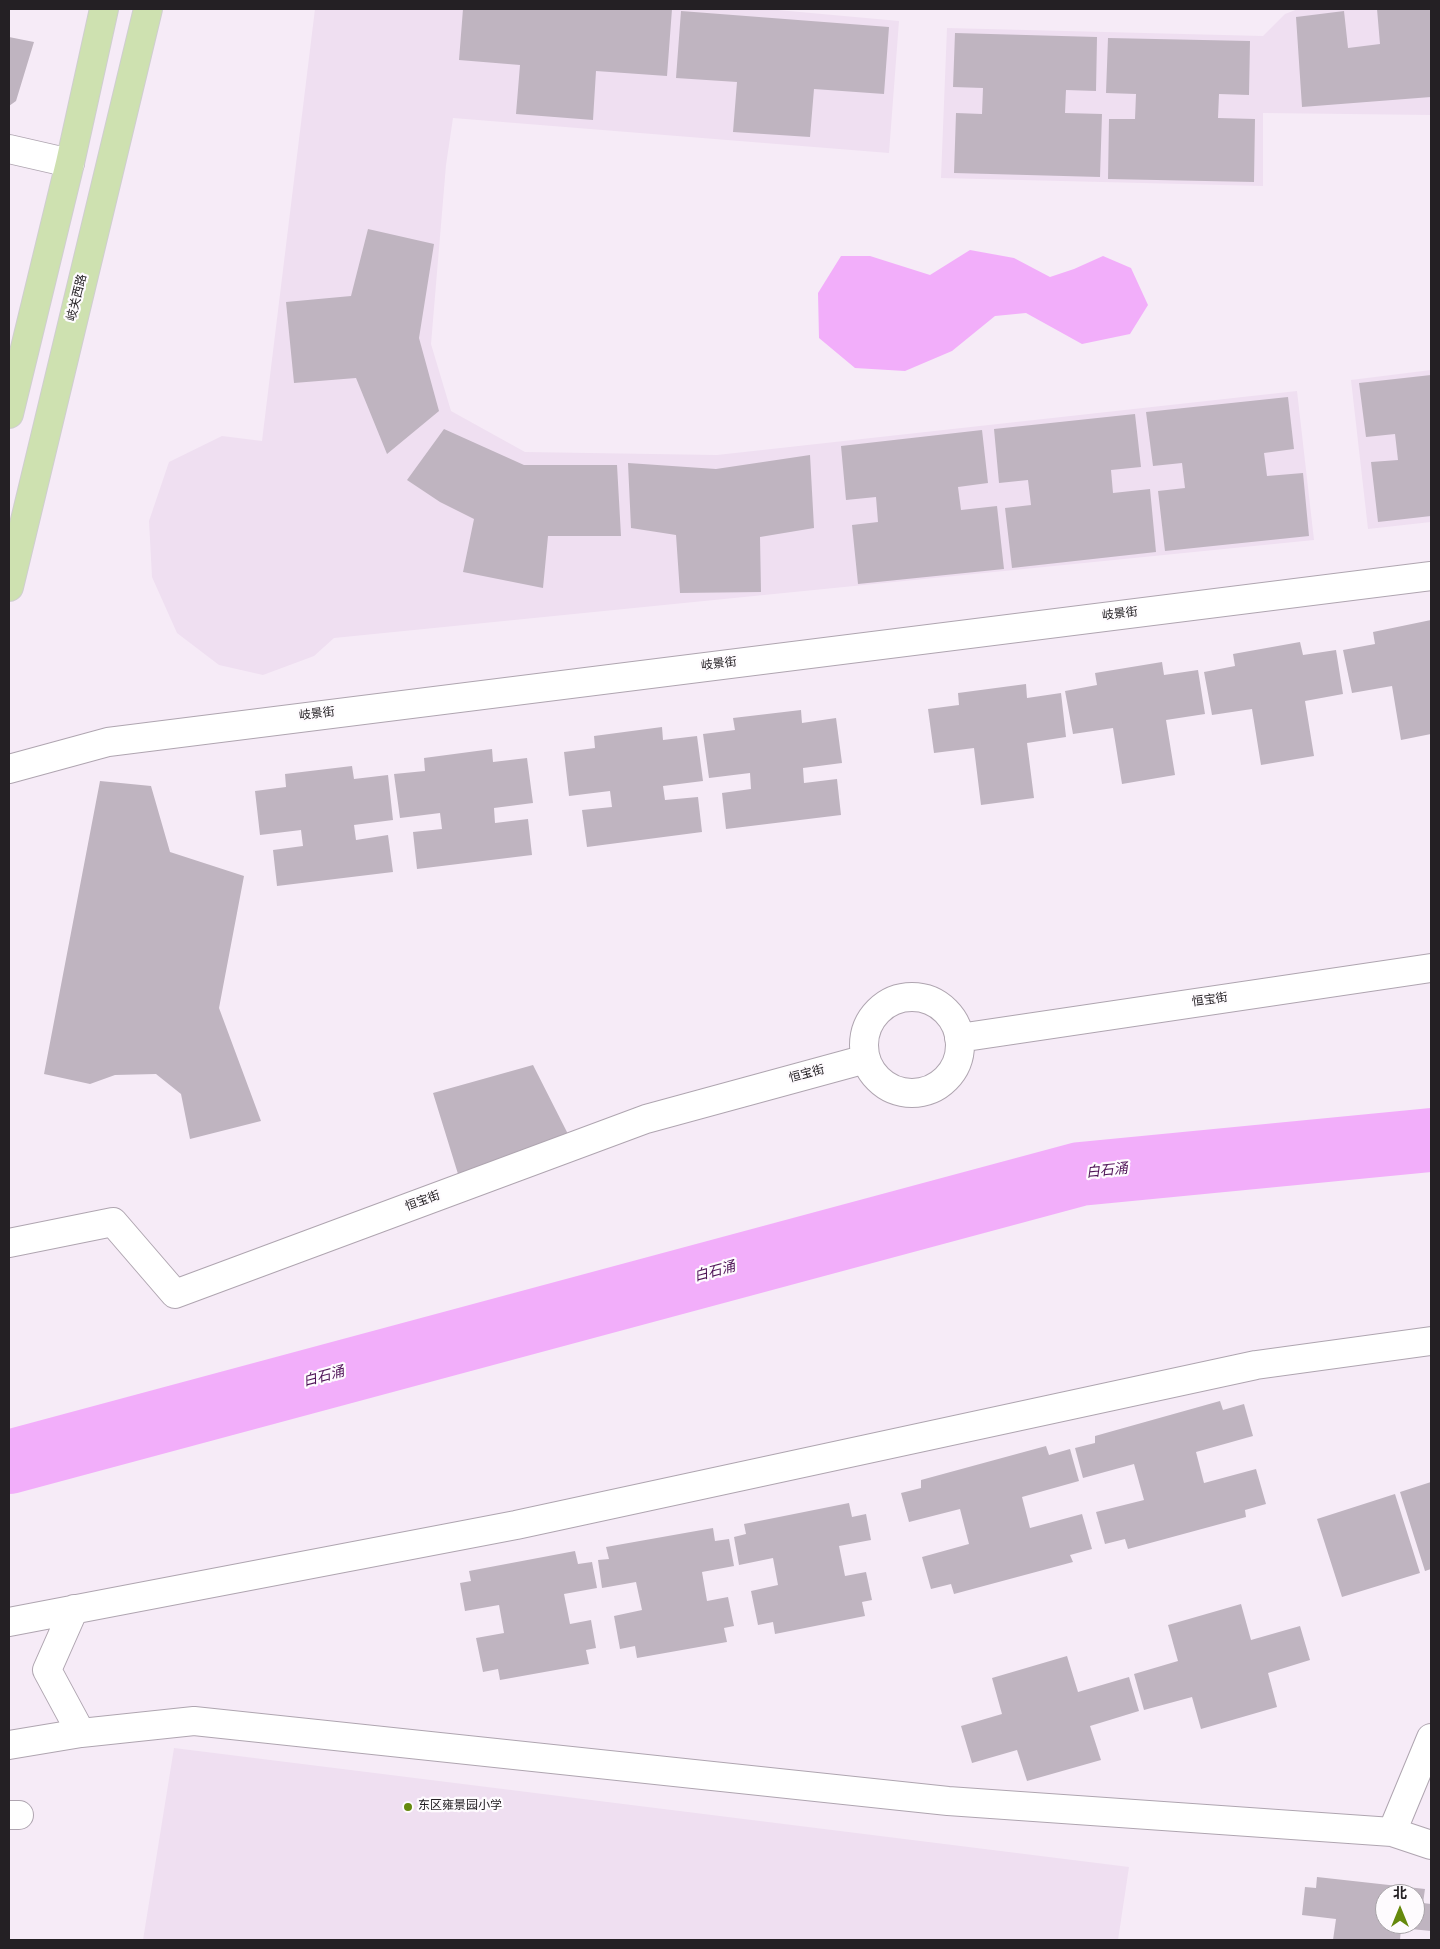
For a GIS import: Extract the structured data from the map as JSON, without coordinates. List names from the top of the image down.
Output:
{
  "streets": {
    "main road": ["岐关西路"],
    "street": ["岐景街", "恒宝街"]
  },
  "water": ["白石涌"],
  "places": ["东区雍景园小学"],
  "north": "top"
}
